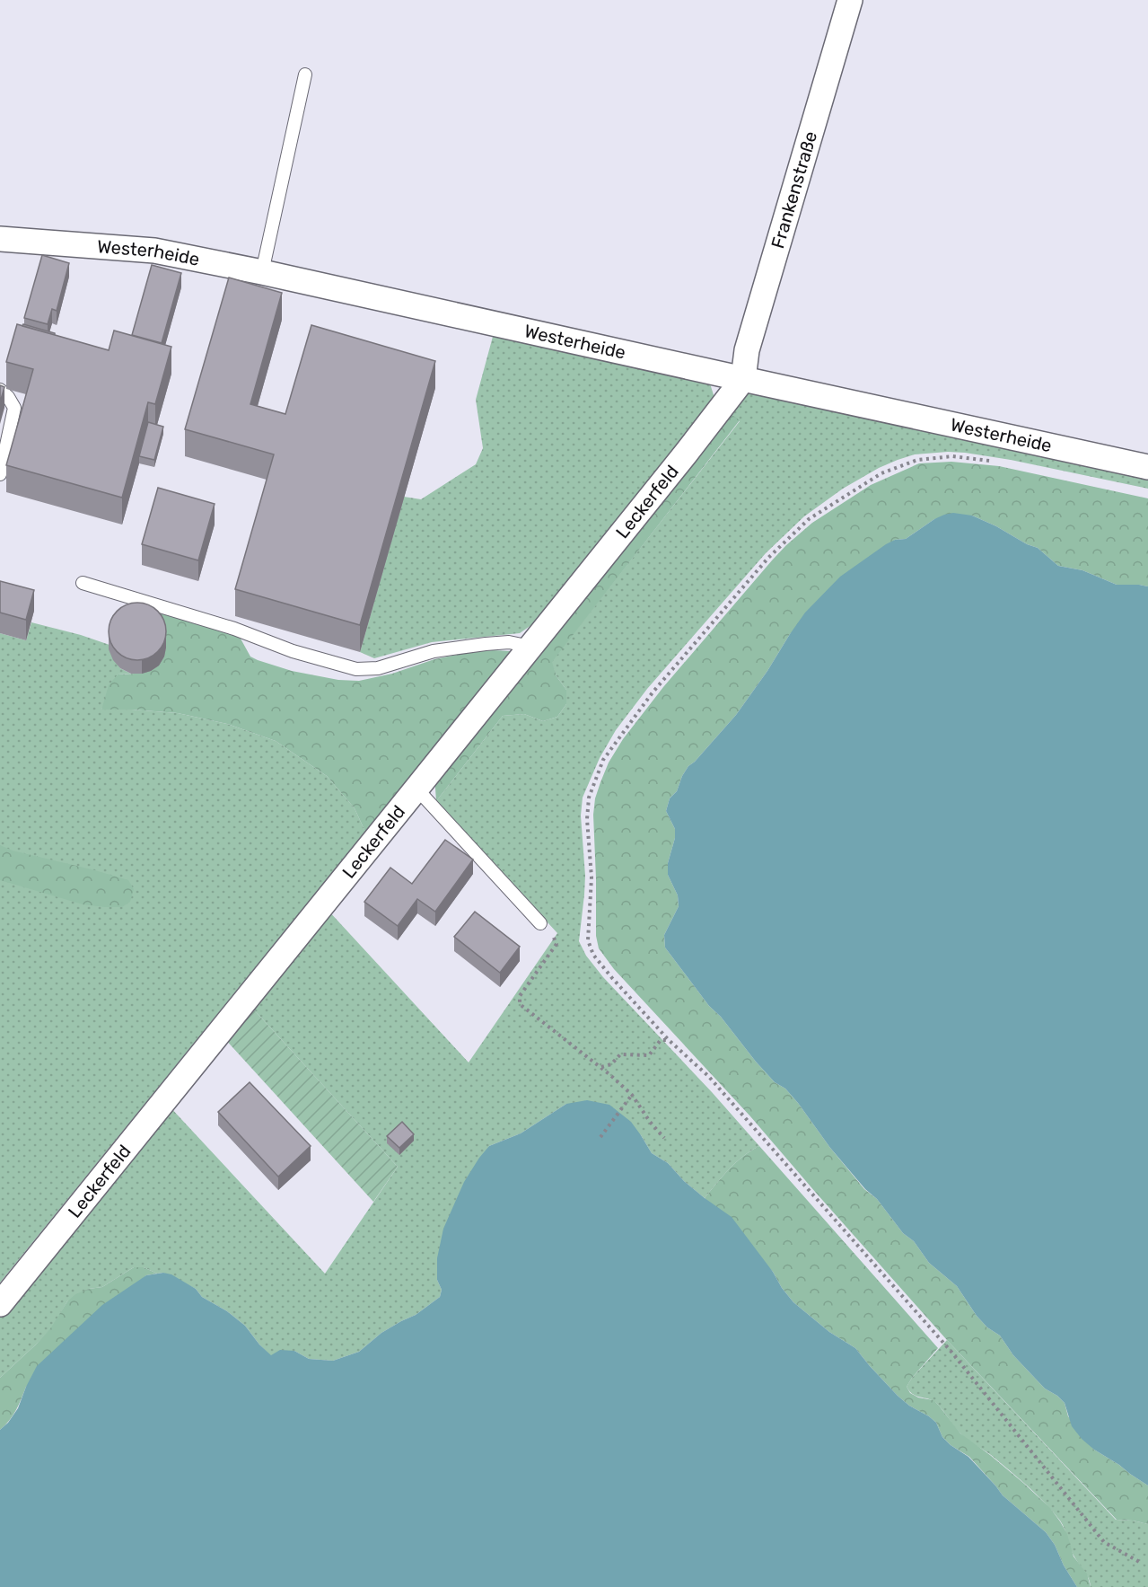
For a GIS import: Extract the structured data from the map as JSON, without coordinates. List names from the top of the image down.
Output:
{
  "streets": {
    "street": ["Frankenstraße", "Westerheide", "Leckerfeld"]
  },
  "crossings": [
    ["Frankenstraße", "Westerheide"],
    ["Frankenstraße", "Leckerfeld"],
    ["Westerheide", "Leckerfeld"]
  ]
}
